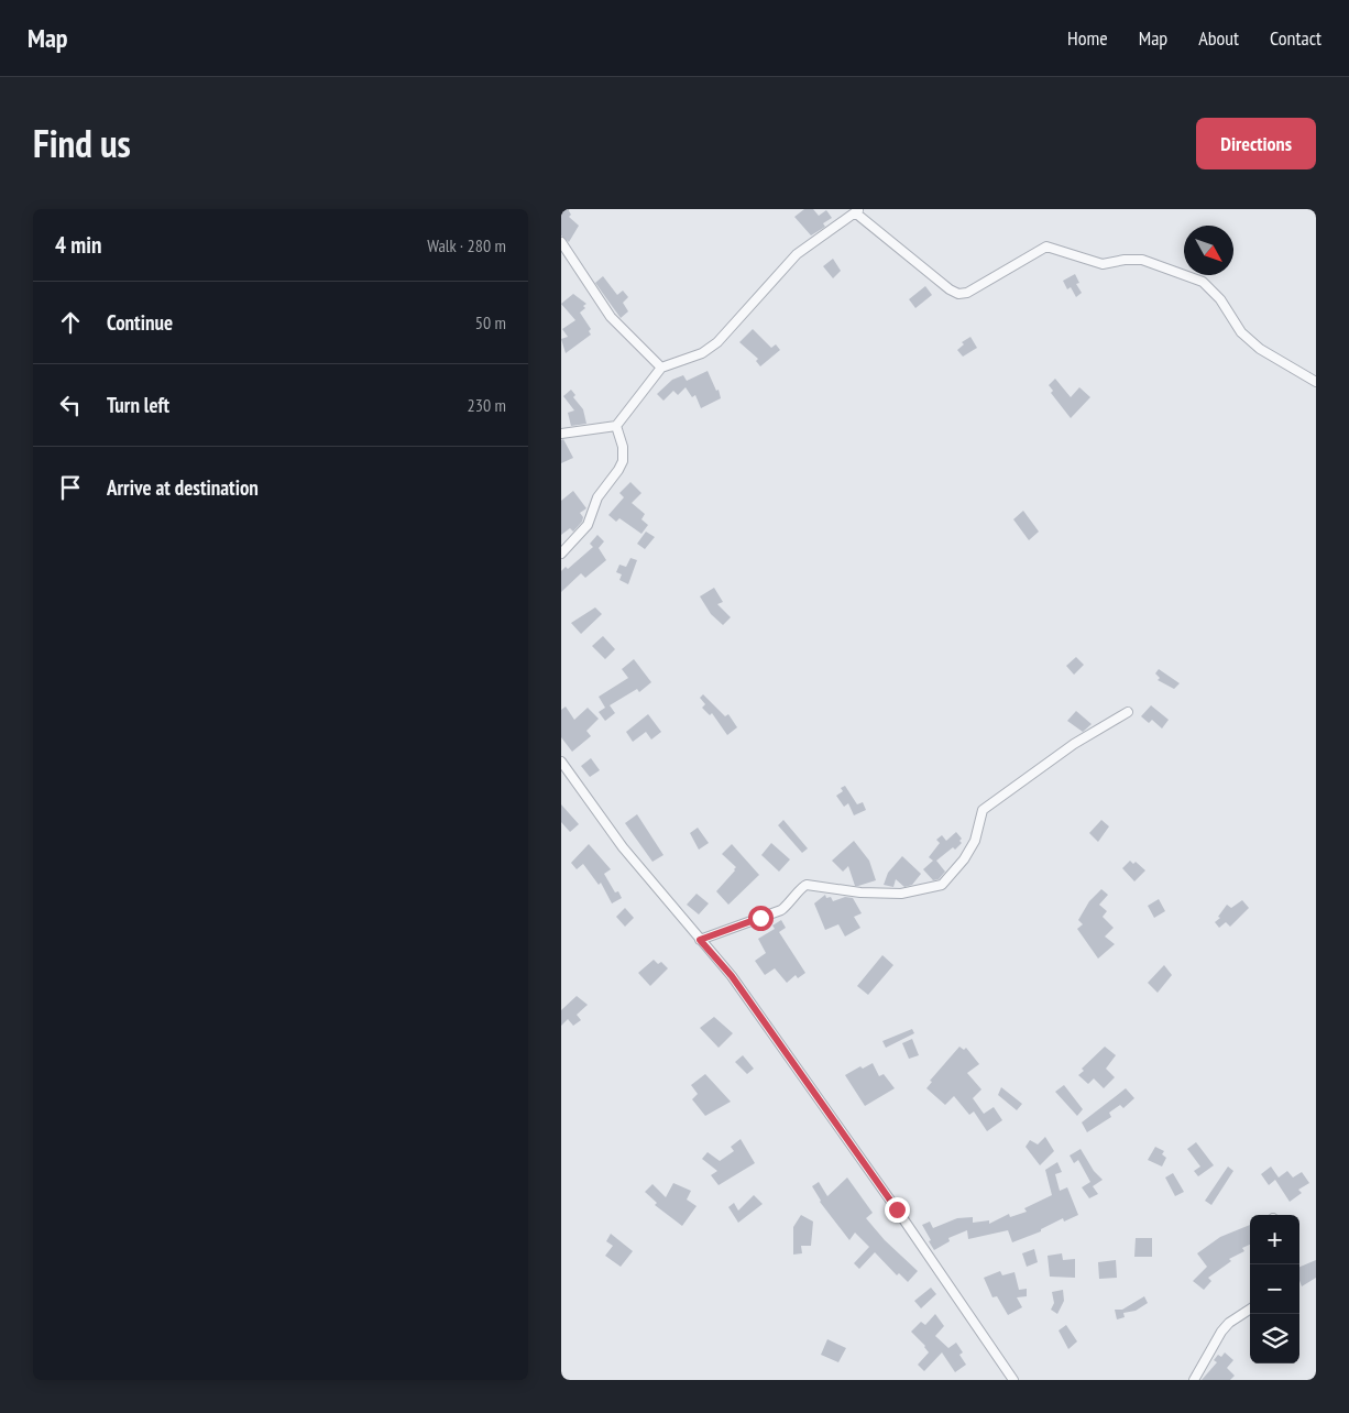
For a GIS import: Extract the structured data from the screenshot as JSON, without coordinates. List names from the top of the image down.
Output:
{
  "north": "bottom right",
  "page": {
    "header": "Map",
    "nav": [
      "Home",
      "Map",
      "About",
      "Contact"
    ],
    "title": "Find us",
    "buttons": "Directions",
    "heading": ["4 min", "Walk · 280 m"],
    "list": [
      ["Continue", "50 m"],
      ["Turn left", "230 m"],
      "Arrive at destination"
    ],
    "map_buttons": ["+", "−"]
  }
}
